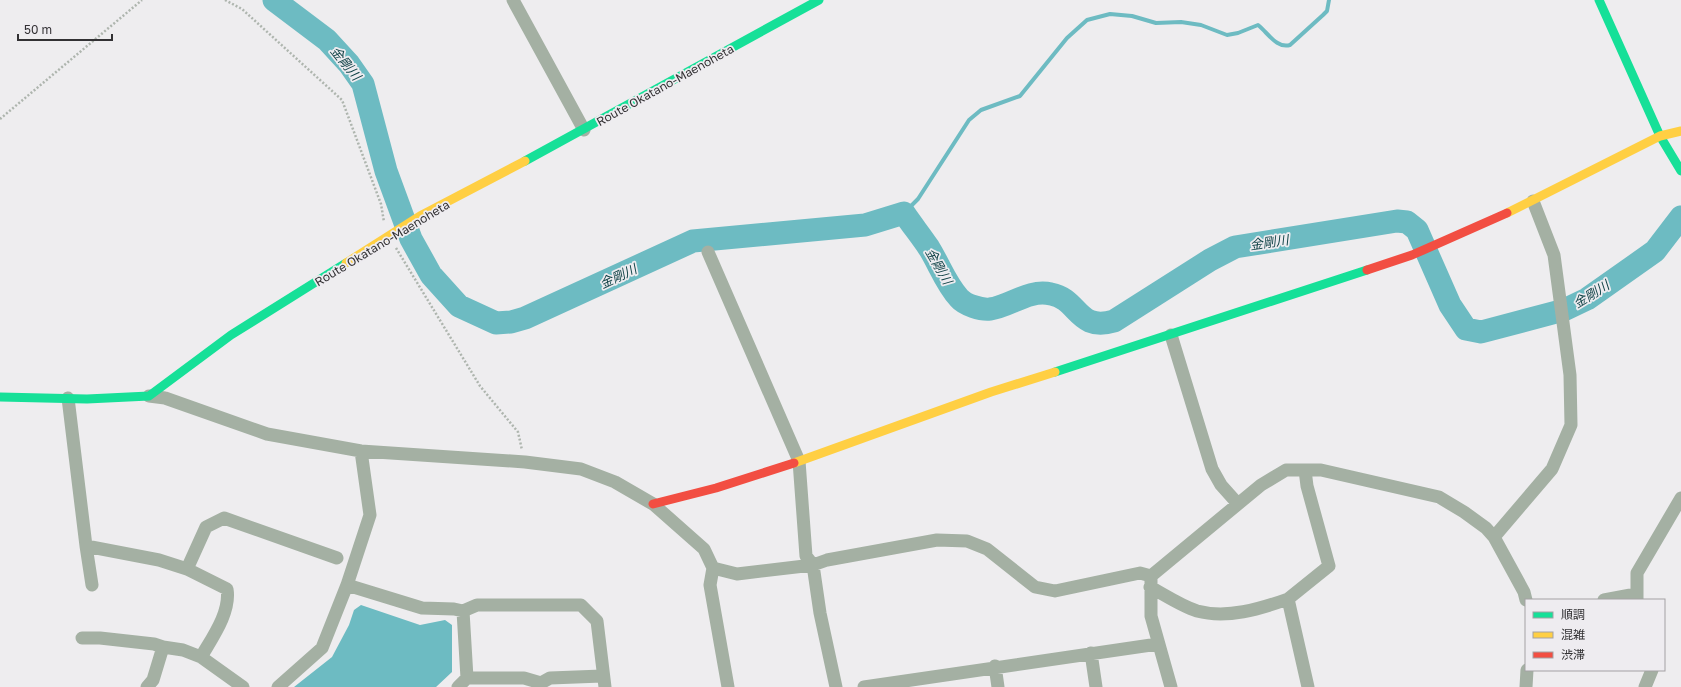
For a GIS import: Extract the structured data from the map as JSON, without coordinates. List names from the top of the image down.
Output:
{
  "streets": {
    "street": ["Route Okatano-Maenoheta"]
  },
  "water": ["金剛川"],
  "legend": ["順調", "混雑", "渋滞"],
  "scale_bar": "50 m"
}
